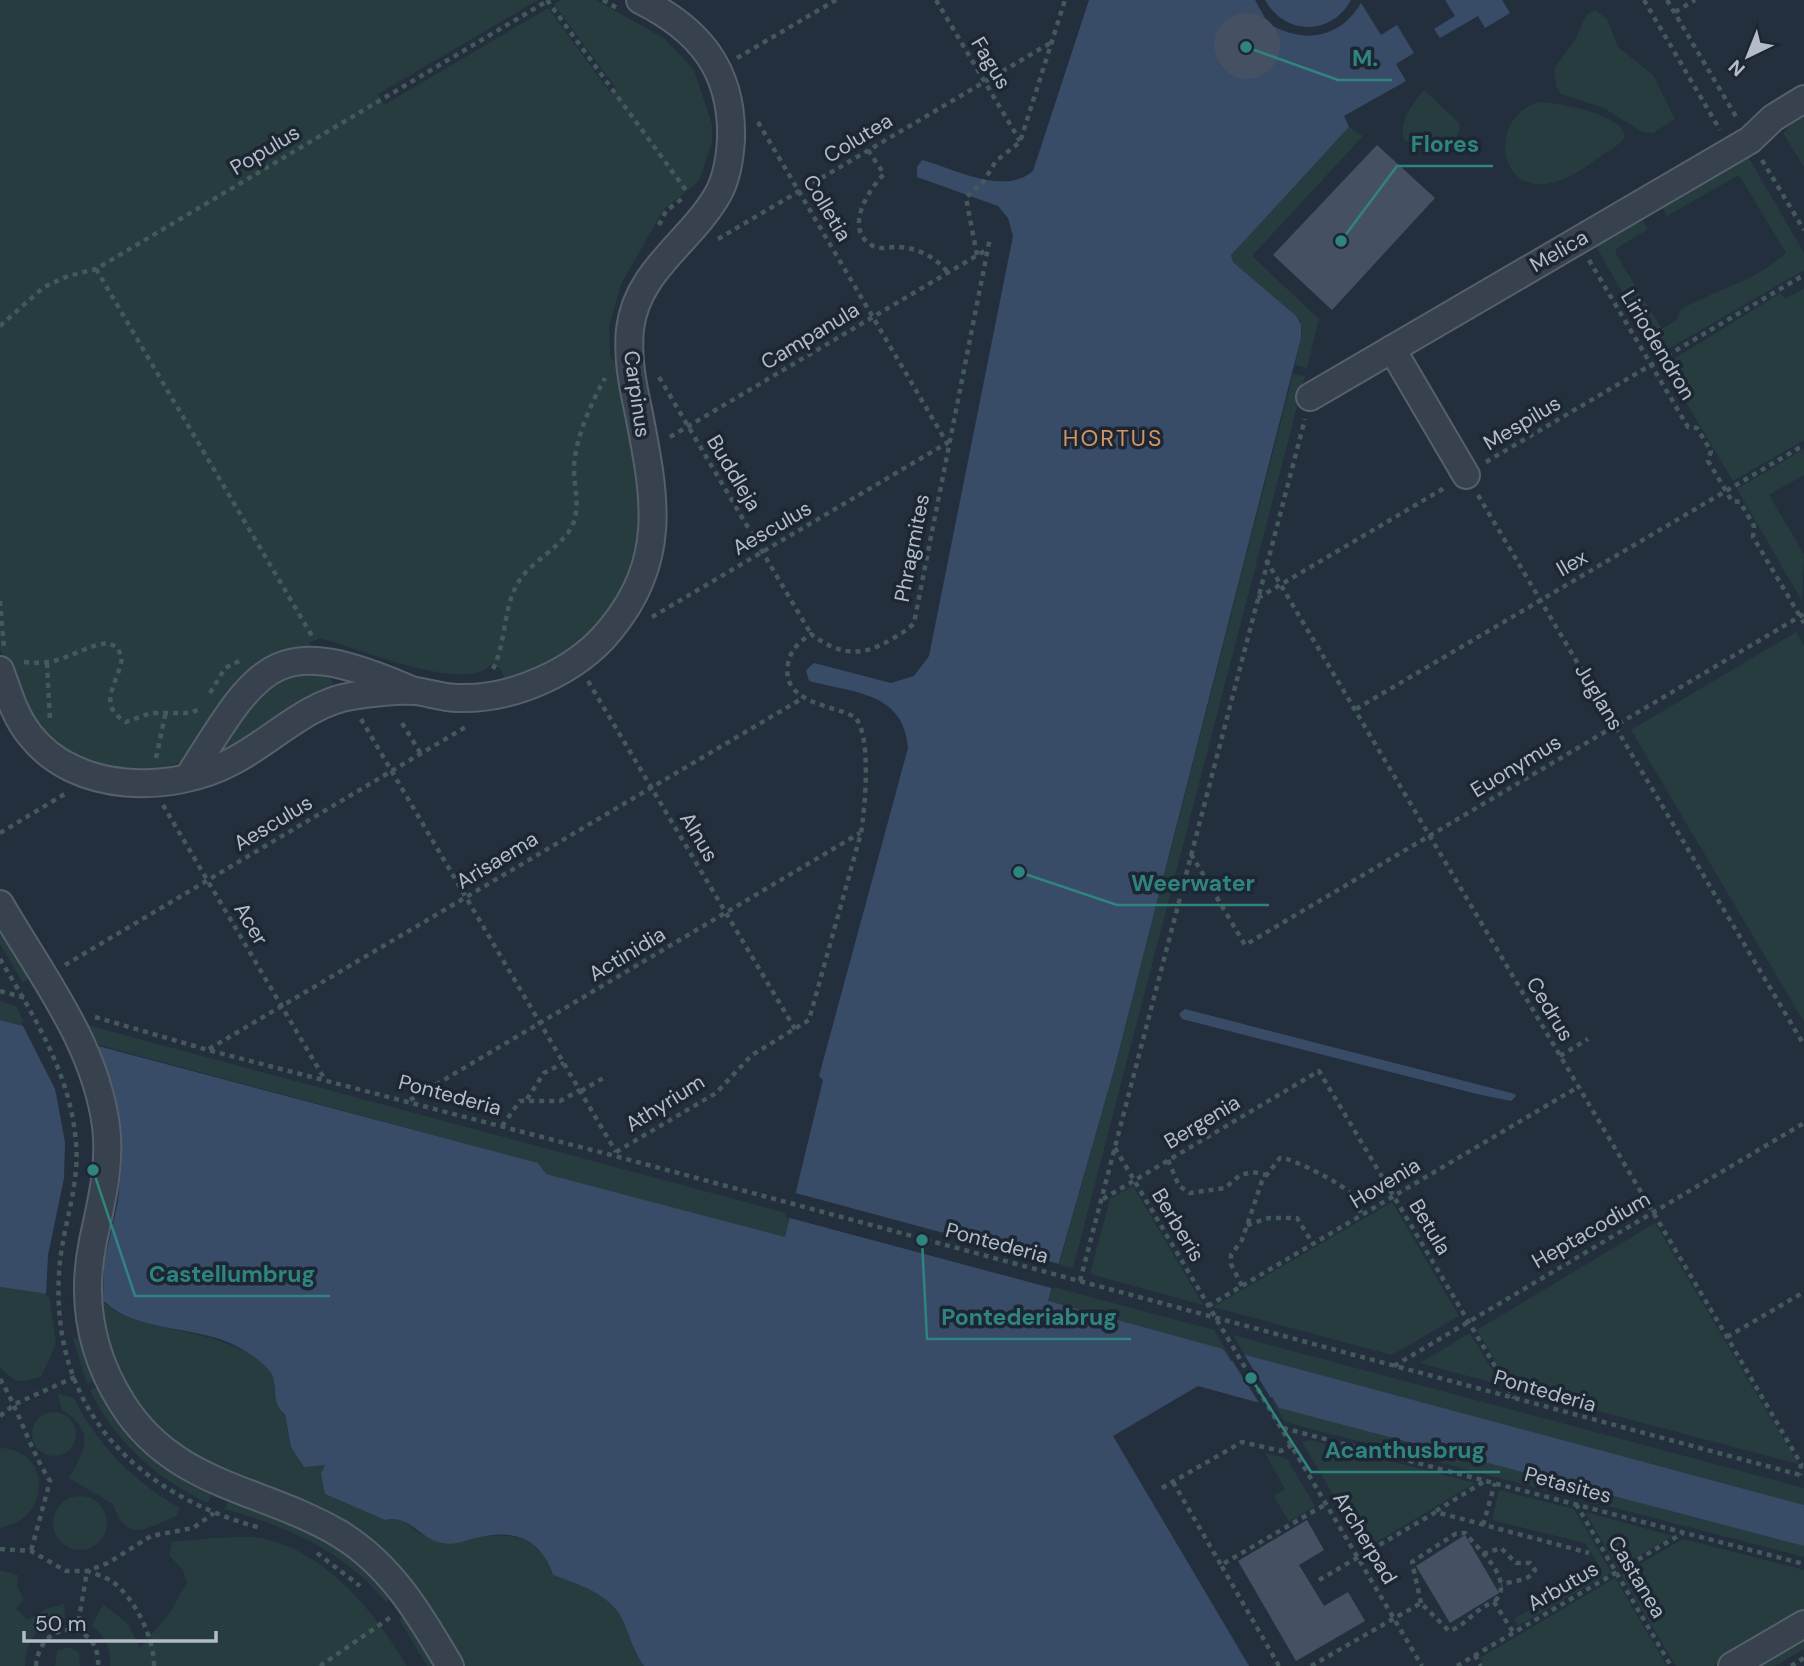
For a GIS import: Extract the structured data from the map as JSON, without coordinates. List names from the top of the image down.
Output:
{
  "streets": {
    "street": ["Melica", "Carpinus"],
    "path": [
      "Fagus",
      "Colutea",
      "Populus",
      "Colletia",
      "Campanula",
      "Liriodendron",
      "Mespilus",
      "Buddleja",
      "Aesculus",
      "Phragmites",
      "Ilex",
      "Juglans",
      "Euonymus",
      "Alnus",
      "Arisaema",
      "Acer",
      "Actinidia",
      "Cedrus",
      "Pontederia",
      "Athyrium",
      "Bergenia",
      "Hovenia",
      "Berberis",
      "Betula",
      "Heptacodium",
      "Petasites",
      "Archerpad",
      "Castanea",
      "Arbutus"
    ]
  },
  "crossings": [
    ["Fagus", "Colutea"],
    ["Colutea", "Colletia"],
    ["Colletia", "Campanula"],
    ["Colletia", "Aesculus"],
    ["Colletia", "Phragmites"],
    ["Melica", "Liriodendron"],
    ["Campanula", "Carpinus"],
    ["Campanula", "Buddleja"],
    ["Campanula", "Phragmites"],
    ["Liriodendron", "Mespilus"],
    ["Liriodendron", "Ilex"],
    ["Liriodendron", "Euonymus"],
    ["Carpinus", "Aesculus"],
    ["Carpinus", "Alnus"],
    ["Carpinus", "Acer"],
    ["Mespilus", "Juglans"],
    ["Mespilus", "Cedrus"],
    ["Buddleja", "Aesculus"],
    ["Buddleja", "Phragmites"],
    ["Aesculus", "Phragmites"],
    ["Aesculus", "Acer"],
    ["Ilex", "Juglans"],
    ["Ilex", "Cedrus"],
    ["Juglans", "Euonymus"],
    ["Euonymus", "Cedrus"],
    ["Alnus", "Arisaema"],
    ["Alnus", "Actinidia"],
    ["Alnus", "Athyrium"],
    ["Arisaema", "Acer"],
    ["Arisaema", "Pontederia"],
    ["Acer", "Pontederia"],
    ["Actinidia", "Pontederia"],
    ["Cedrus", "Pontederia"],
    ["Cedrus", "Hovenia"],
    ["Cedrus", "Heptacodium"],
    ["Pontederia", "Berberis"],
    ["Pontederia", "Betula"],
    ["Pontederia", "Heptacodium"],
    ["Pontederia", "Archerpad"],
    ["Bergenia", "Berberis"],
    ["Bergenia", "Betula"],
    ["Hovenia", "Berberis"],
    ["Hovenia", "Betula"],
    ["Berberis", "Archerpad"],
    ["Betula", "Heptacodium"],
    ["Petasites", "Archerpad"],
    ["Petasites", "Castanea"],
    ["Petasites", "Arbutus"],
    ["Castanea", "Arbutus"]
  ],
  "districts": ["HORTUS"],
  "places": [
    "M.",
    "Flores",
    "Weerwater",
    "Castellumbrug",
    "Pontederiabrug",
    "Acanthusbrug"
  ],
  "scale_bar": "50 m",
  "north": "bottom left"
}
